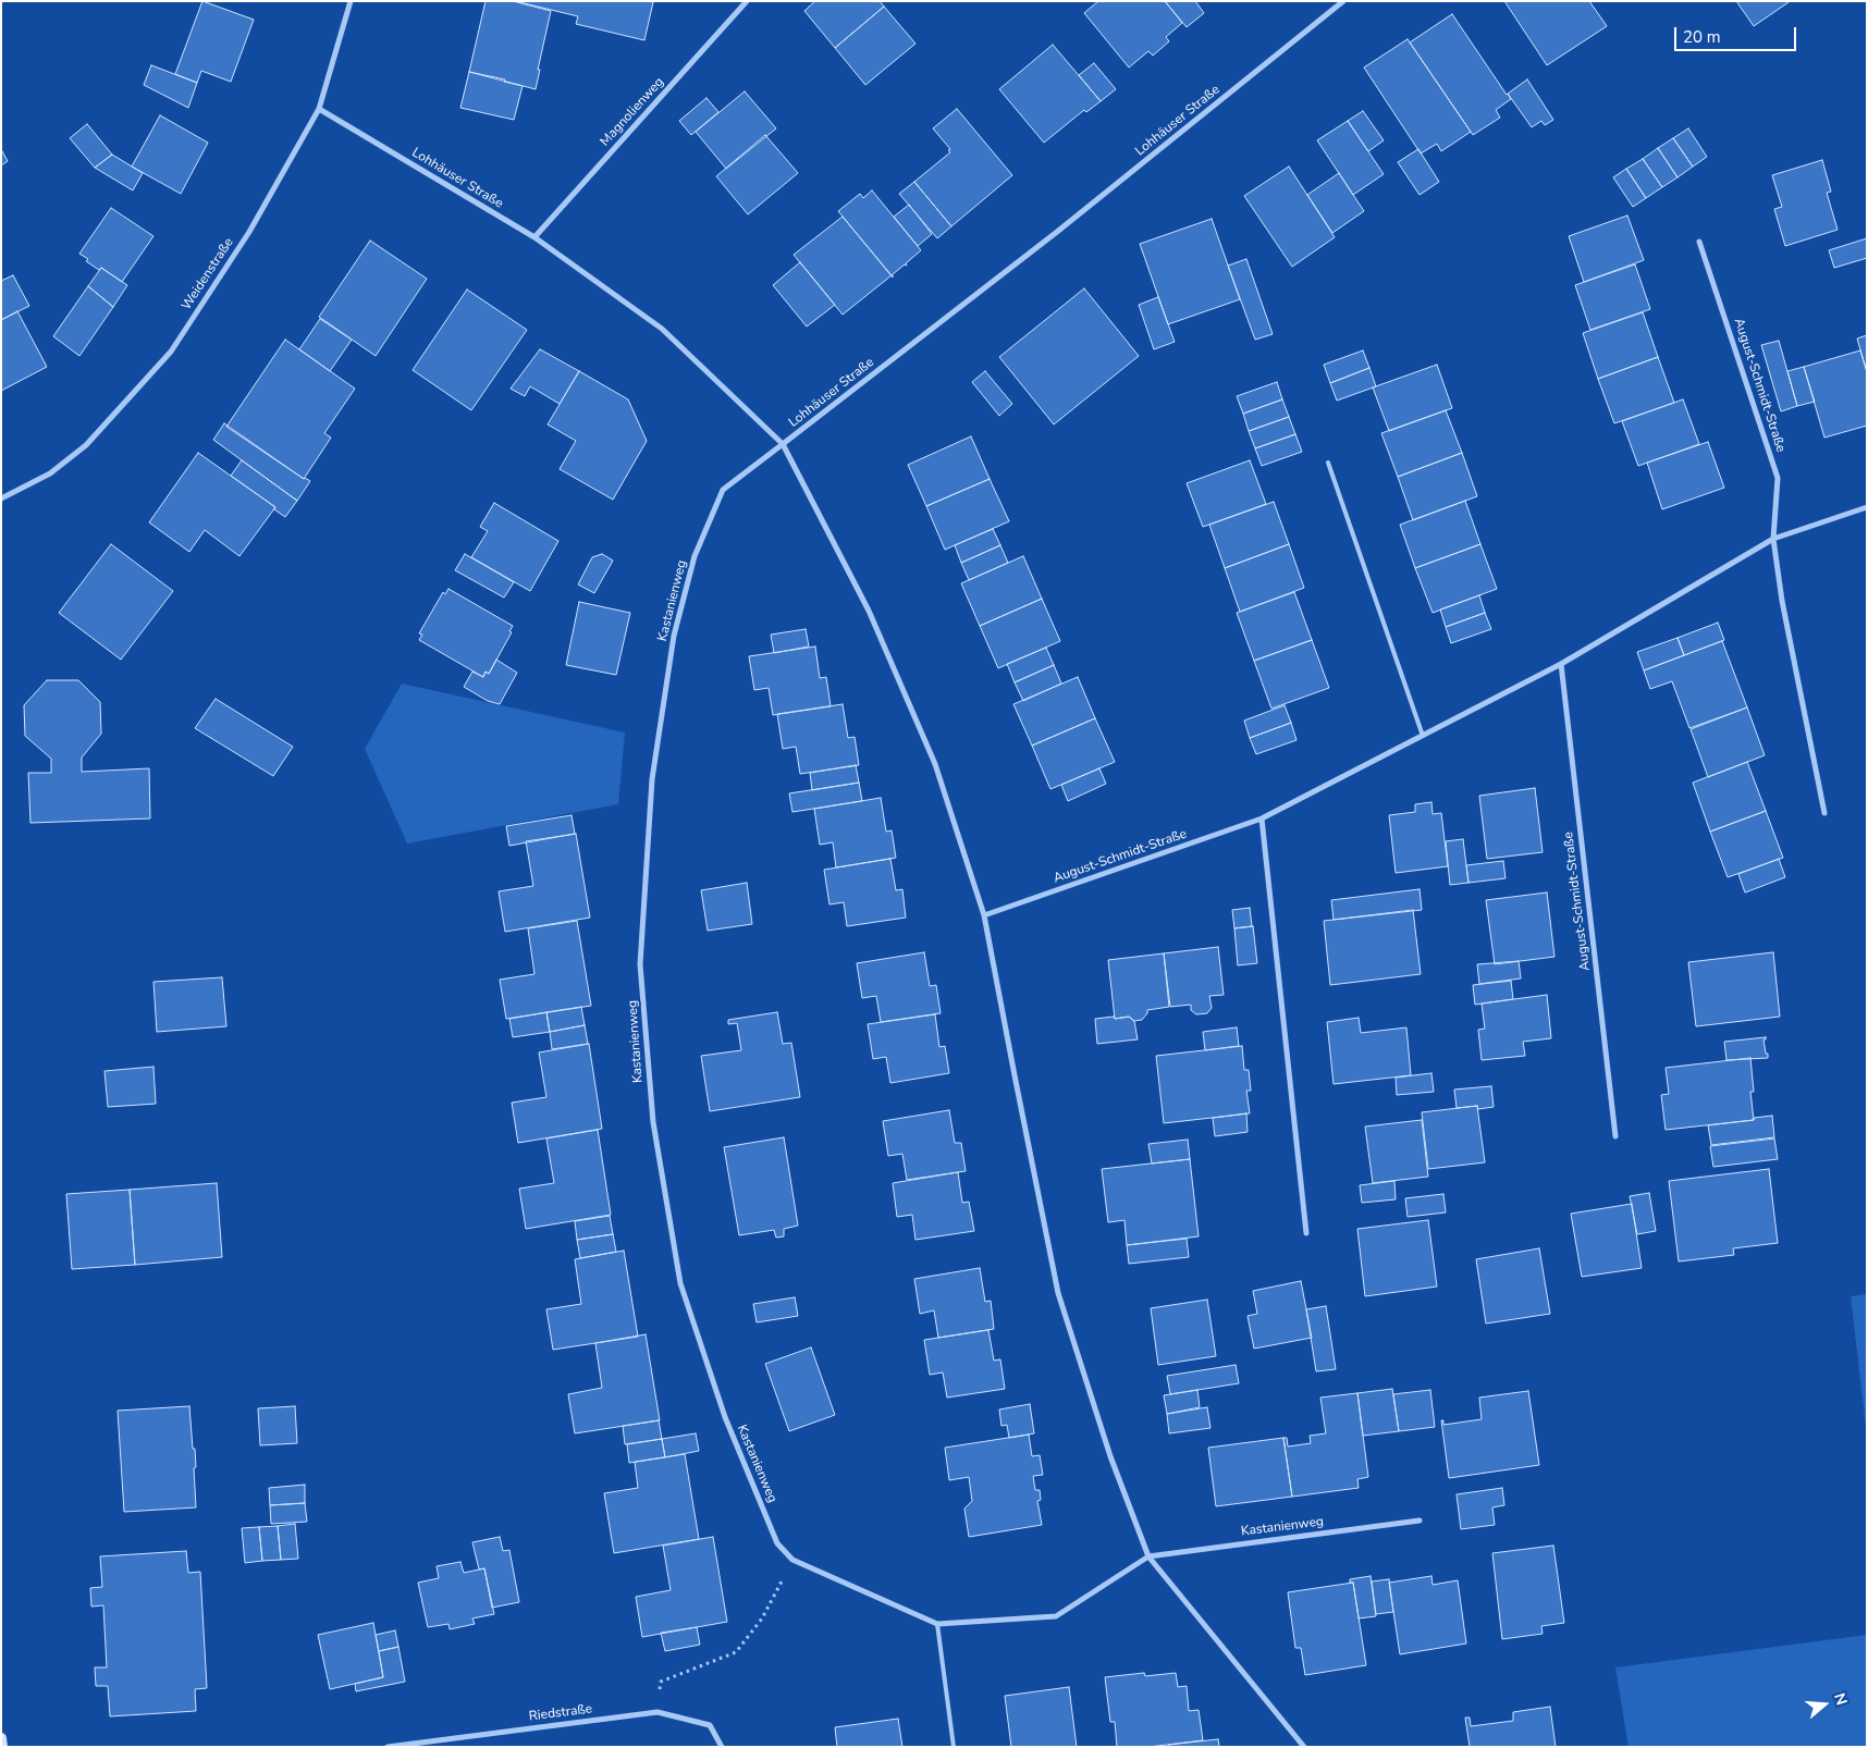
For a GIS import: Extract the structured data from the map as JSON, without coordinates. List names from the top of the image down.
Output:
{
  "streets": {
    "street": [
      "Magnolienweg",
      "Lohhäuser Straße",
      "Weidenstraße",
      "August-Schmidt-Straße",
      "Kastanienweg",
      "Riedstraße"
    ]
  },
  "crossings": [
    ["Magnolienweg", "Lohhäuser Straße"],
    ["Lohhäuser Straße", "Weidenstraße"],
    ["Lohhäuser Straße", "Kastanienweg"]
  ],
  "scale_bar": "20 m",
  "north": "right"
}
